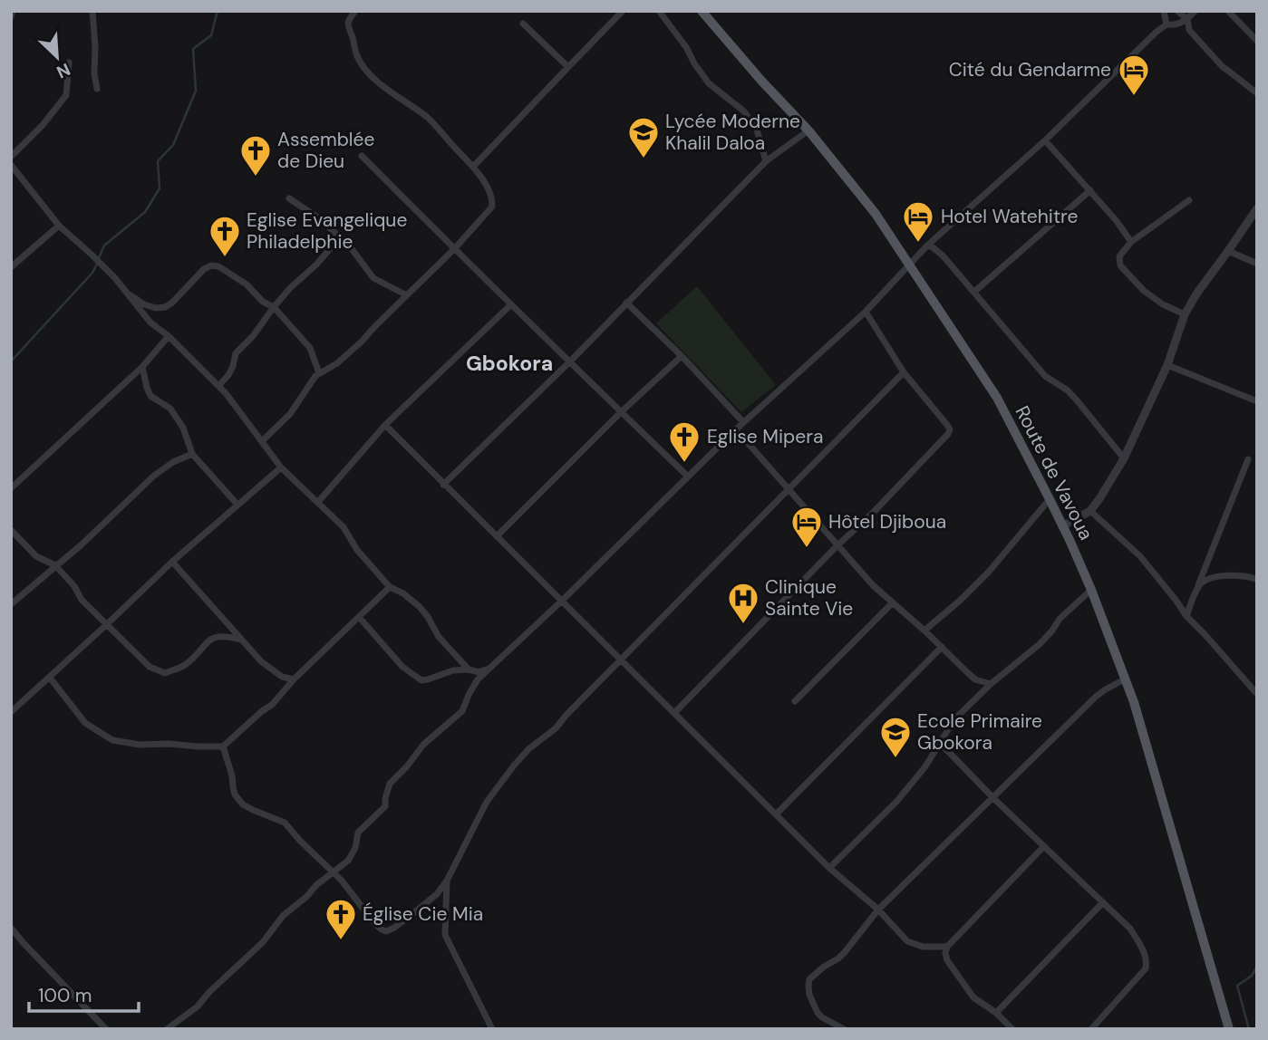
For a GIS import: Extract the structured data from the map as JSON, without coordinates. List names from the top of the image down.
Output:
{
  "streets": {
    "main road": ["Route de Vavoua"]
  },
  "districts": ["Gbokora"],
  "places": {
    "hotel": ["Cité du Gendarme", "Hotel Watehitre", "Hôtel Djiboua"],
    "school or university": ["Lycée Moderne Khalil Daloa", "Ecole Primaire Gbokora"],
    "church": [
      "Assemblée de Dieu",
      "Eglise Evangelique Philadelphie",
      "Eglise Mipera",
      "Église Cie Mia"
    ],
    "hospital": ["Clinique Sainte Vie"]
  },
  "scale_bar": "100 m",
  "north": "bottom right"
}
